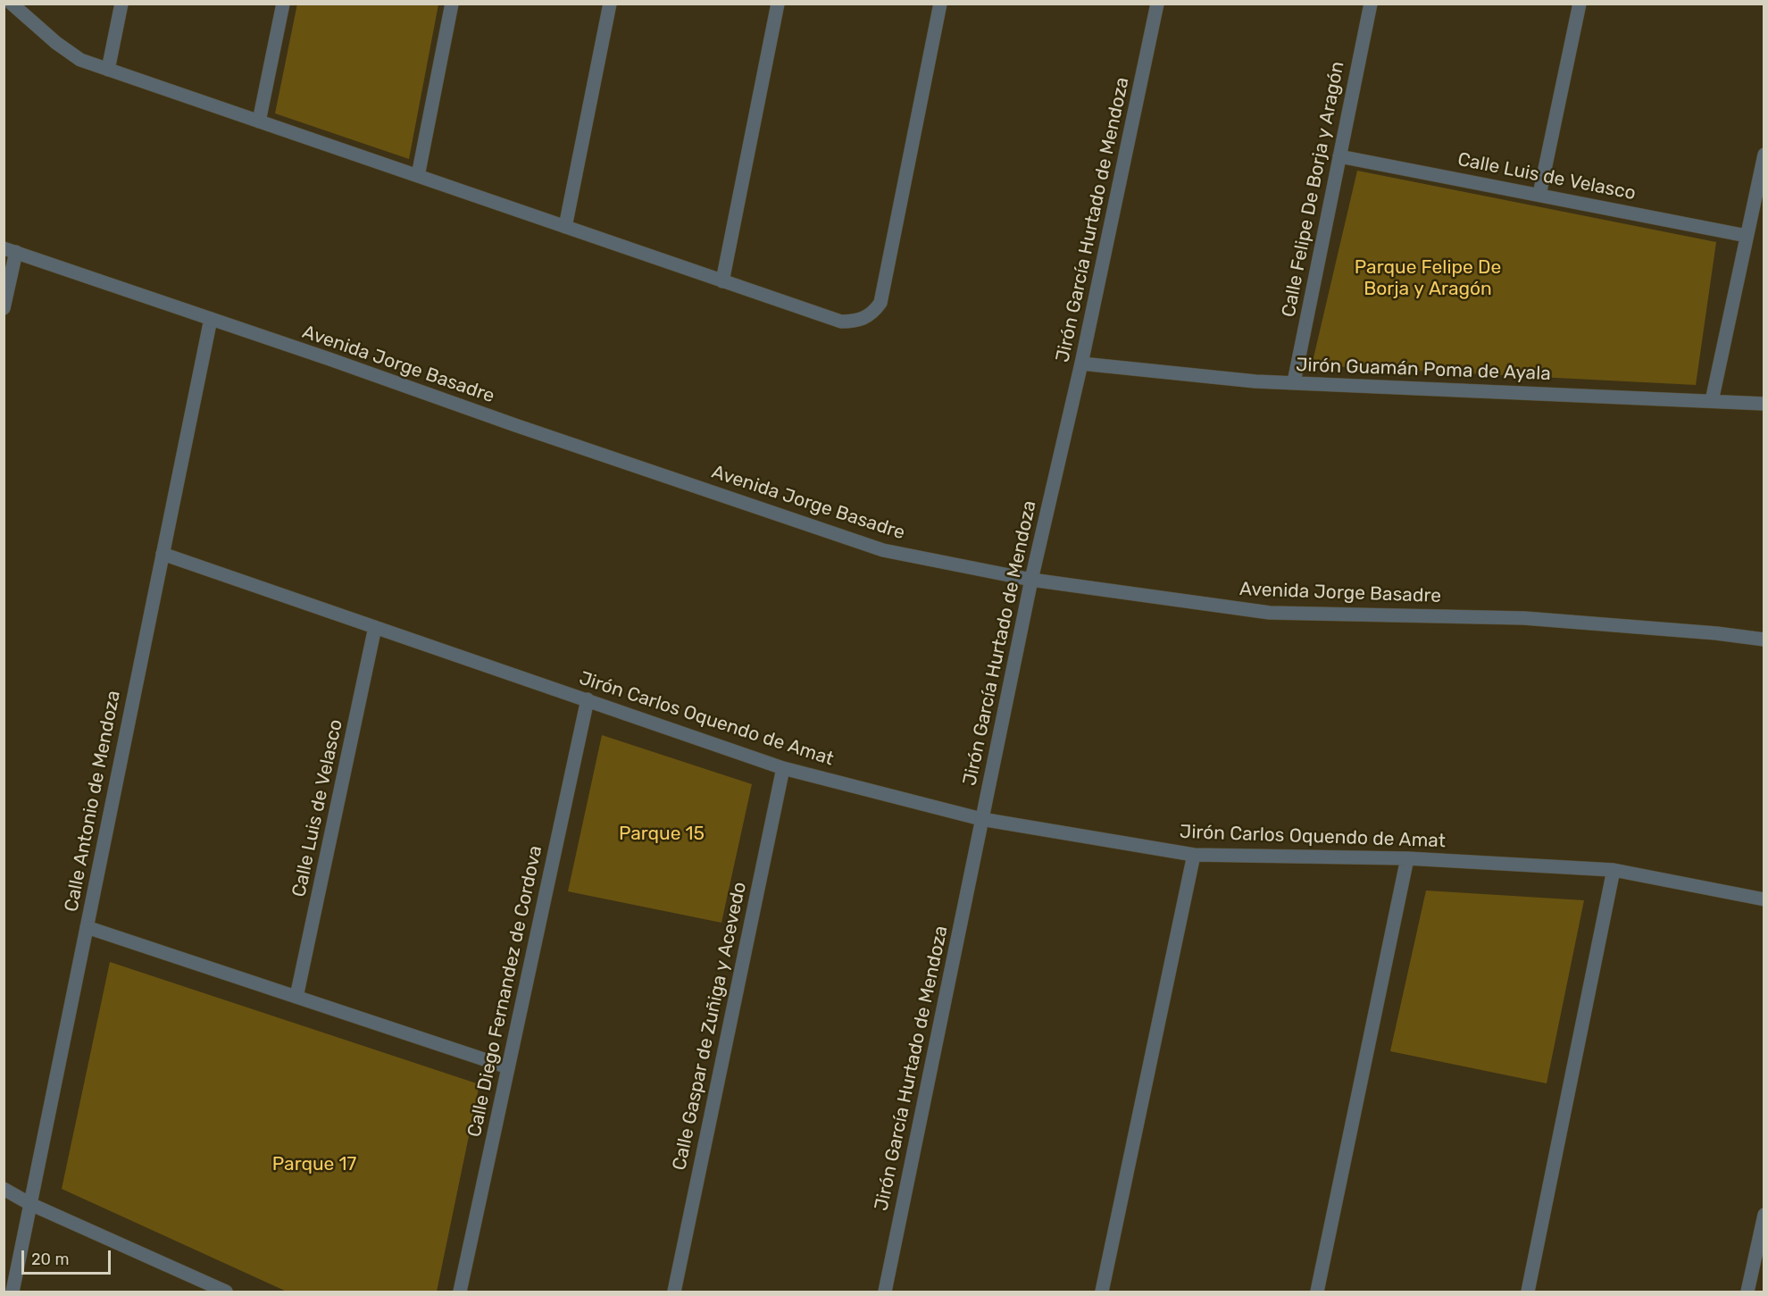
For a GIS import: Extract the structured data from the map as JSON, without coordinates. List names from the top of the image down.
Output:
{
  "streets": {
    "street": [
      "Calle Luis de Velasco",
      "Calle Felipe De Borja y Aragón",
      "Jirón García Hurtado de Mendoza",
      "Avenida Jorge Basadre",
      "Jirón Guamán Poma de Ayala",
      "Jirón Carlos Oquendo de Amat",
      "Calle Antonio de Mendoza",
      "Calle Diego Fernandez de Cordova",
      "Calle Gaspar de Zuñiga y Acevedo"
    ]
  },
  "crossings": [
    ["Calle Luis de Velasco", "Calle Felipe De Borja y Aragón"],
    ["Calle Luis de Velasco", "Jirón Carlos Oquendo de Amat"],
    ["Calle Felipe De Borja y Aragón", "Jirón Guamán Poma de Ayala"],
    ["Jirón García Hurtado de Mendoza", "Avenida Jorge Basadre"],
    ["Jirón García Hurtado de Mendoza", "Jirón Guamán Poma de Ayala"],
    ["Jirón García Hurtado de Mendoza", "Jirón Carlos Oquendo de Amat"],
    ["Avenida Jorge Basadre", "Calle Antonio de Mendoza"],
    ["Jirón Carlos Oquendo de Amat", "Calle Antonio de Mendoza"],
    ["Jirón Carlos Oquendo de Amat", "Calle Diego Fernandez de Cordova"],
    ["Jirón Carlos Oquendo de Amat", "Calle Gaspar de Zuñiga y Acevedo"]
  ],
  "parks": ["Parque Felipe De Borja y Aragón", "Parque 15", "Parque 17"],
  "scale_bar": "20 m"
}
